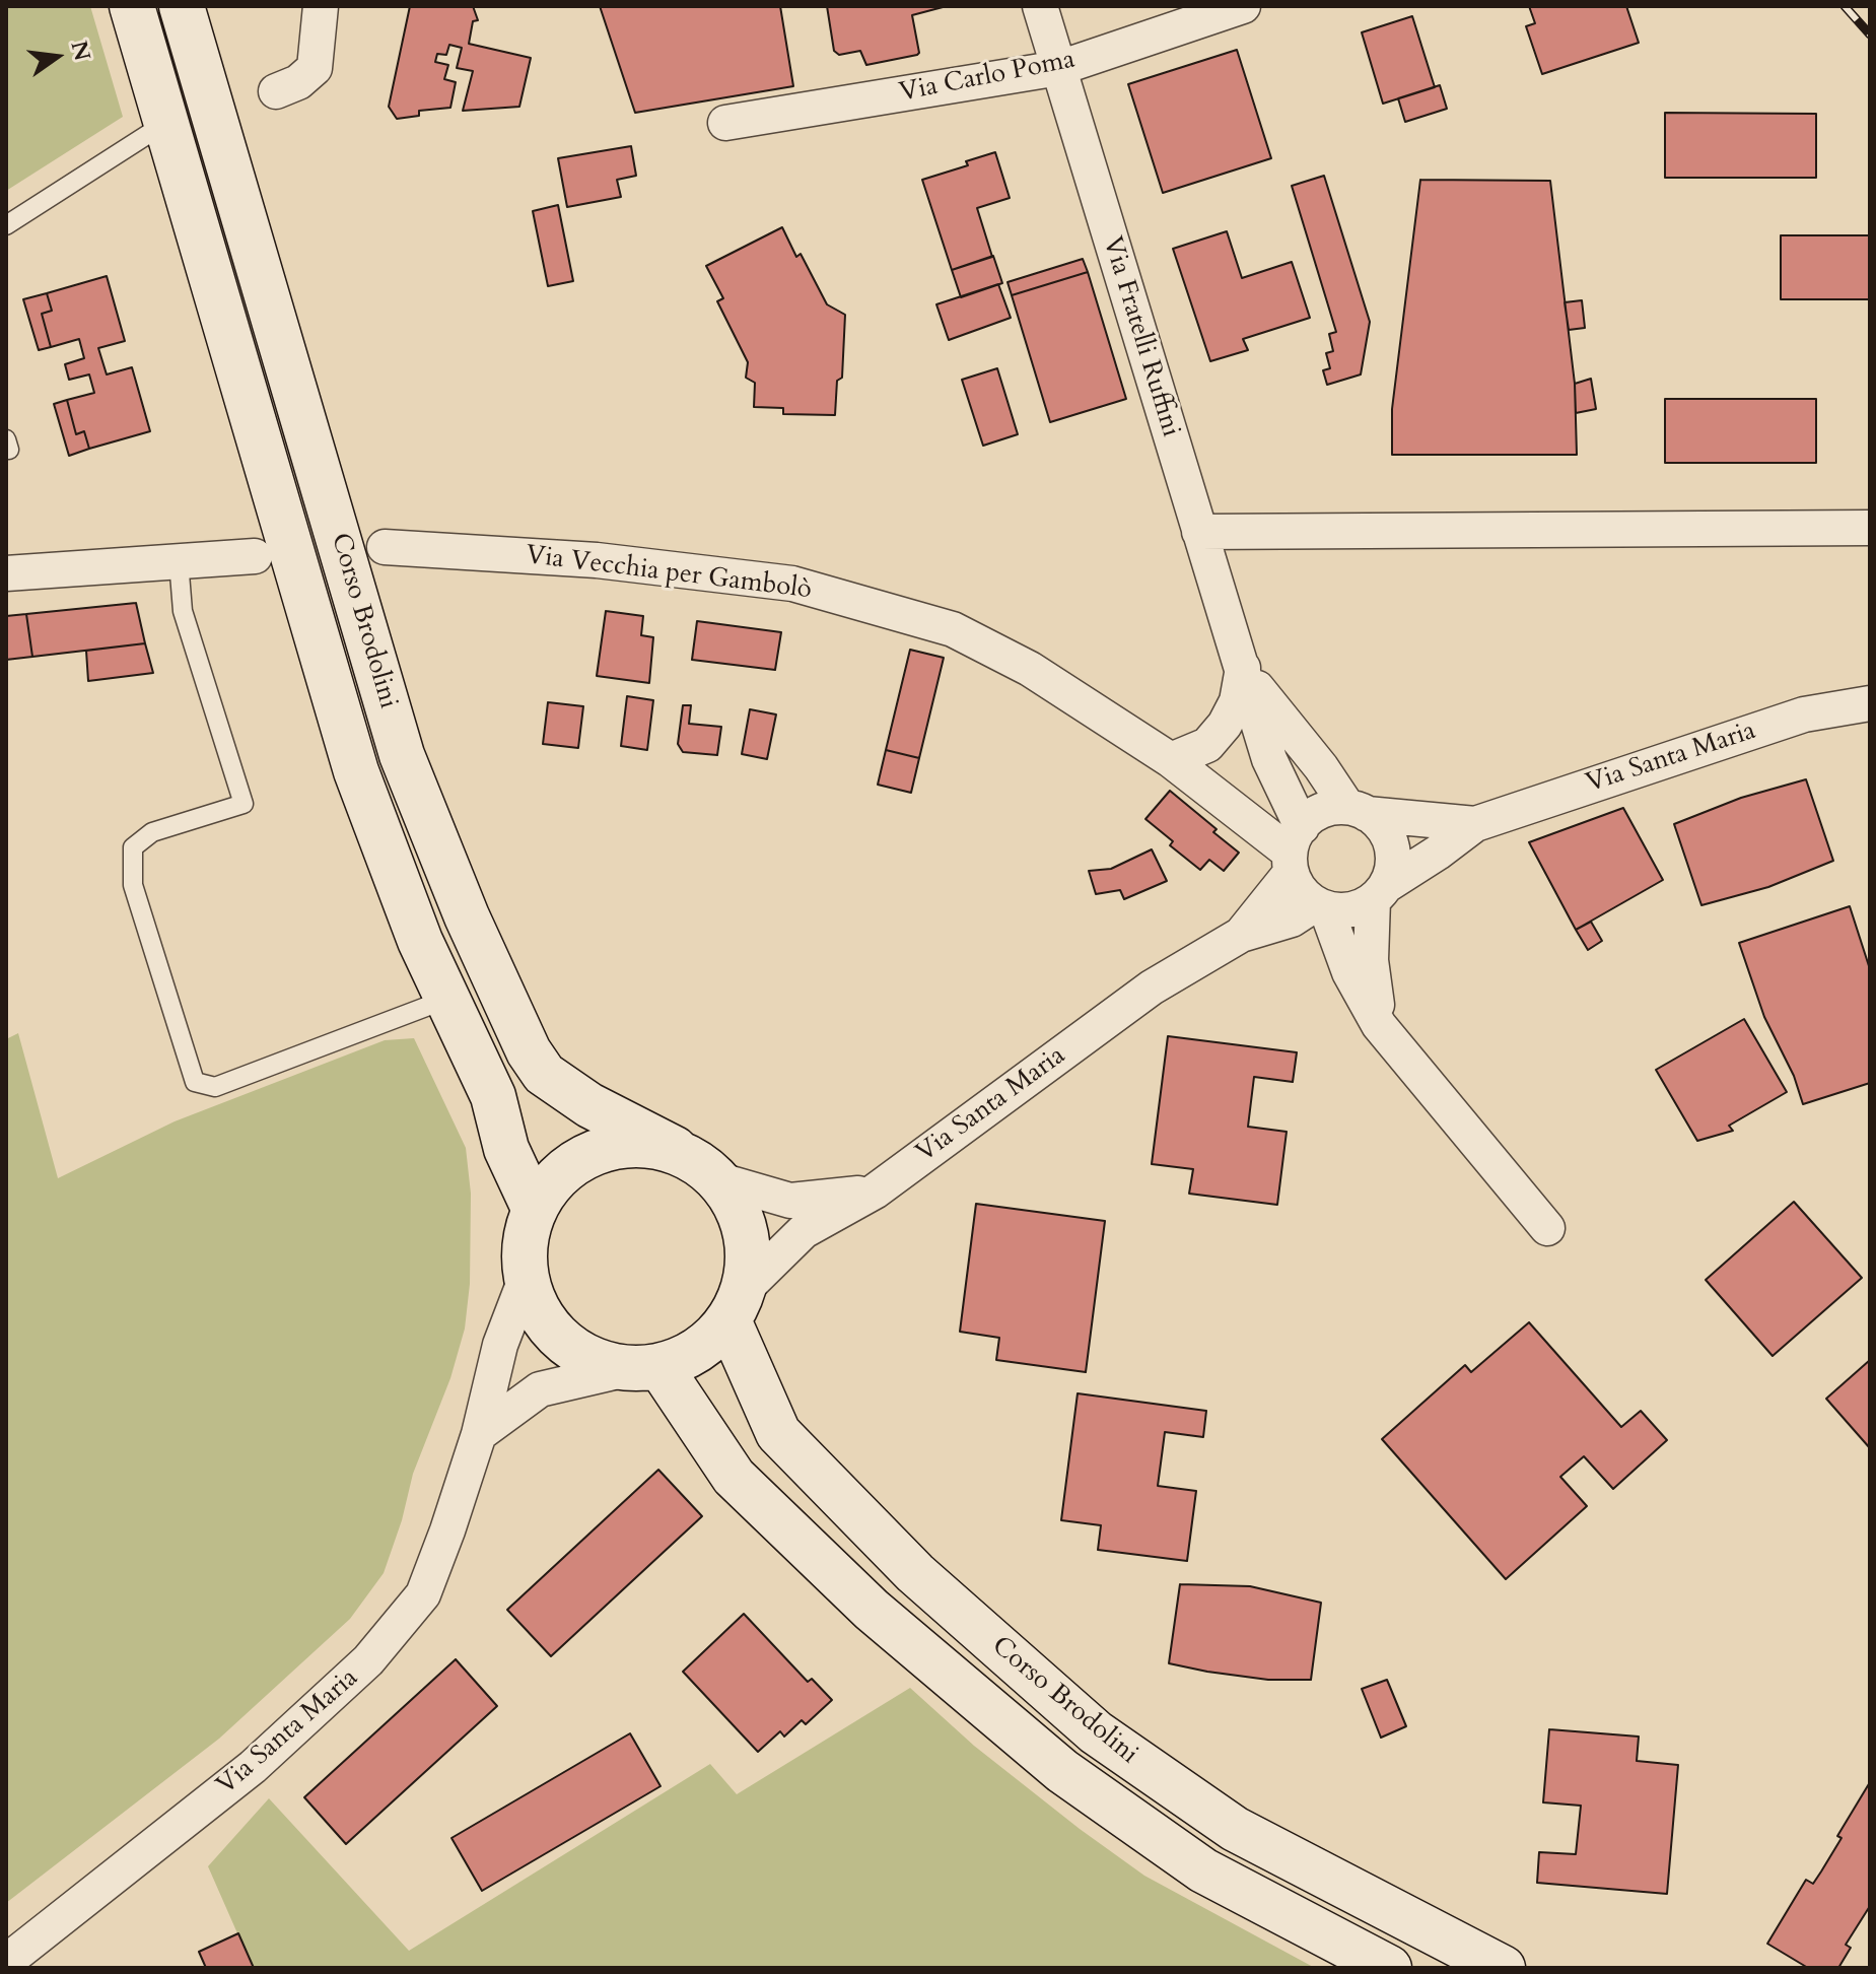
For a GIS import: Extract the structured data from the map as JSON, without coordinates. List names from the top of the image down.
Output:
{
  "streets": {
    "main road": ["Corso Brodolini"],
    "street": [
      "Via Carlo Poma",
      "Via Fratelli Ruffini",
      "Via Vecchia per Gambolò",
      "Via Santa Maria"
    ]
  },
  "crossings": [
    ["Via Carlo Poma", "Via Fratelli Ruffini"],
    ["Via Fratelli Ruffini", "Via Vecchia per Gambolò"],
    ["Via Fratelli Ruffini", "Via Santa Maria"],
    ["Via Vecchia per Gambolò", "Via Santa Maria"],
    ["Corso Brodolini", "Via Santa Maria"]
  ],
  "north": "right"
}
